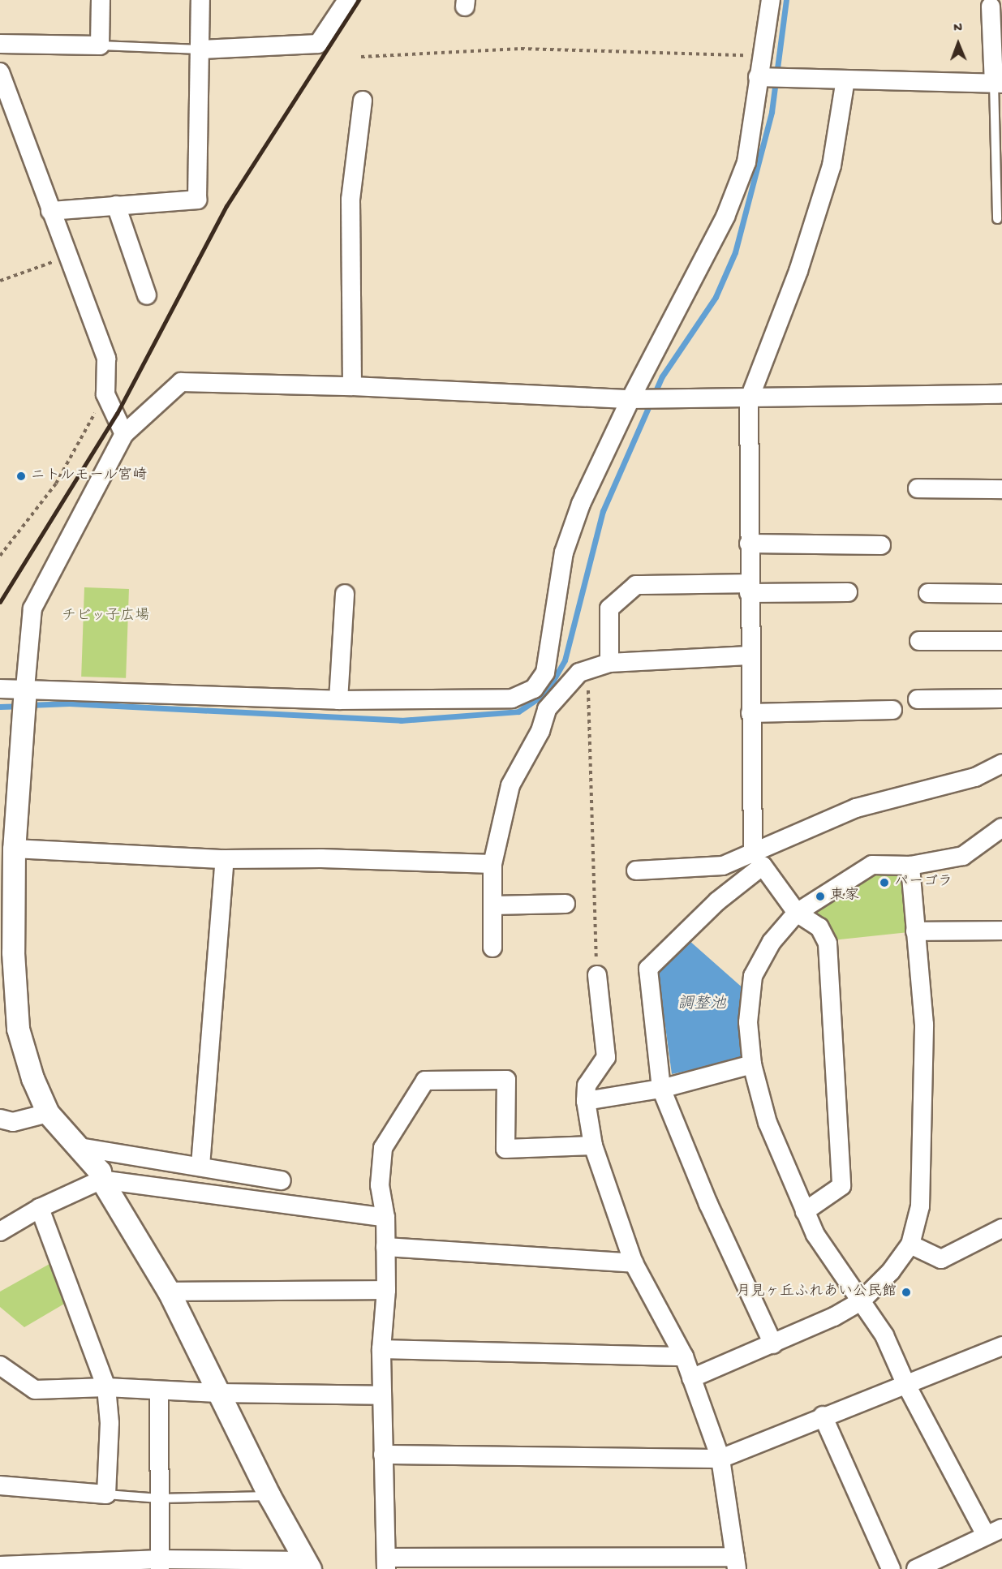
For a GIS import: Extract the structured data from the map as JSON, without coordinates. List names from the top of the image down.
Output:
{
  "water": ["調整池"],
  "parks": ["チビッ子広場"],
  "places": [
    "ニトルモール宮崎",
    "パーゴラ",
    "東家",
    "月見ヶ丘ふれあい公民館"
  ],
  "north": "top"
}
